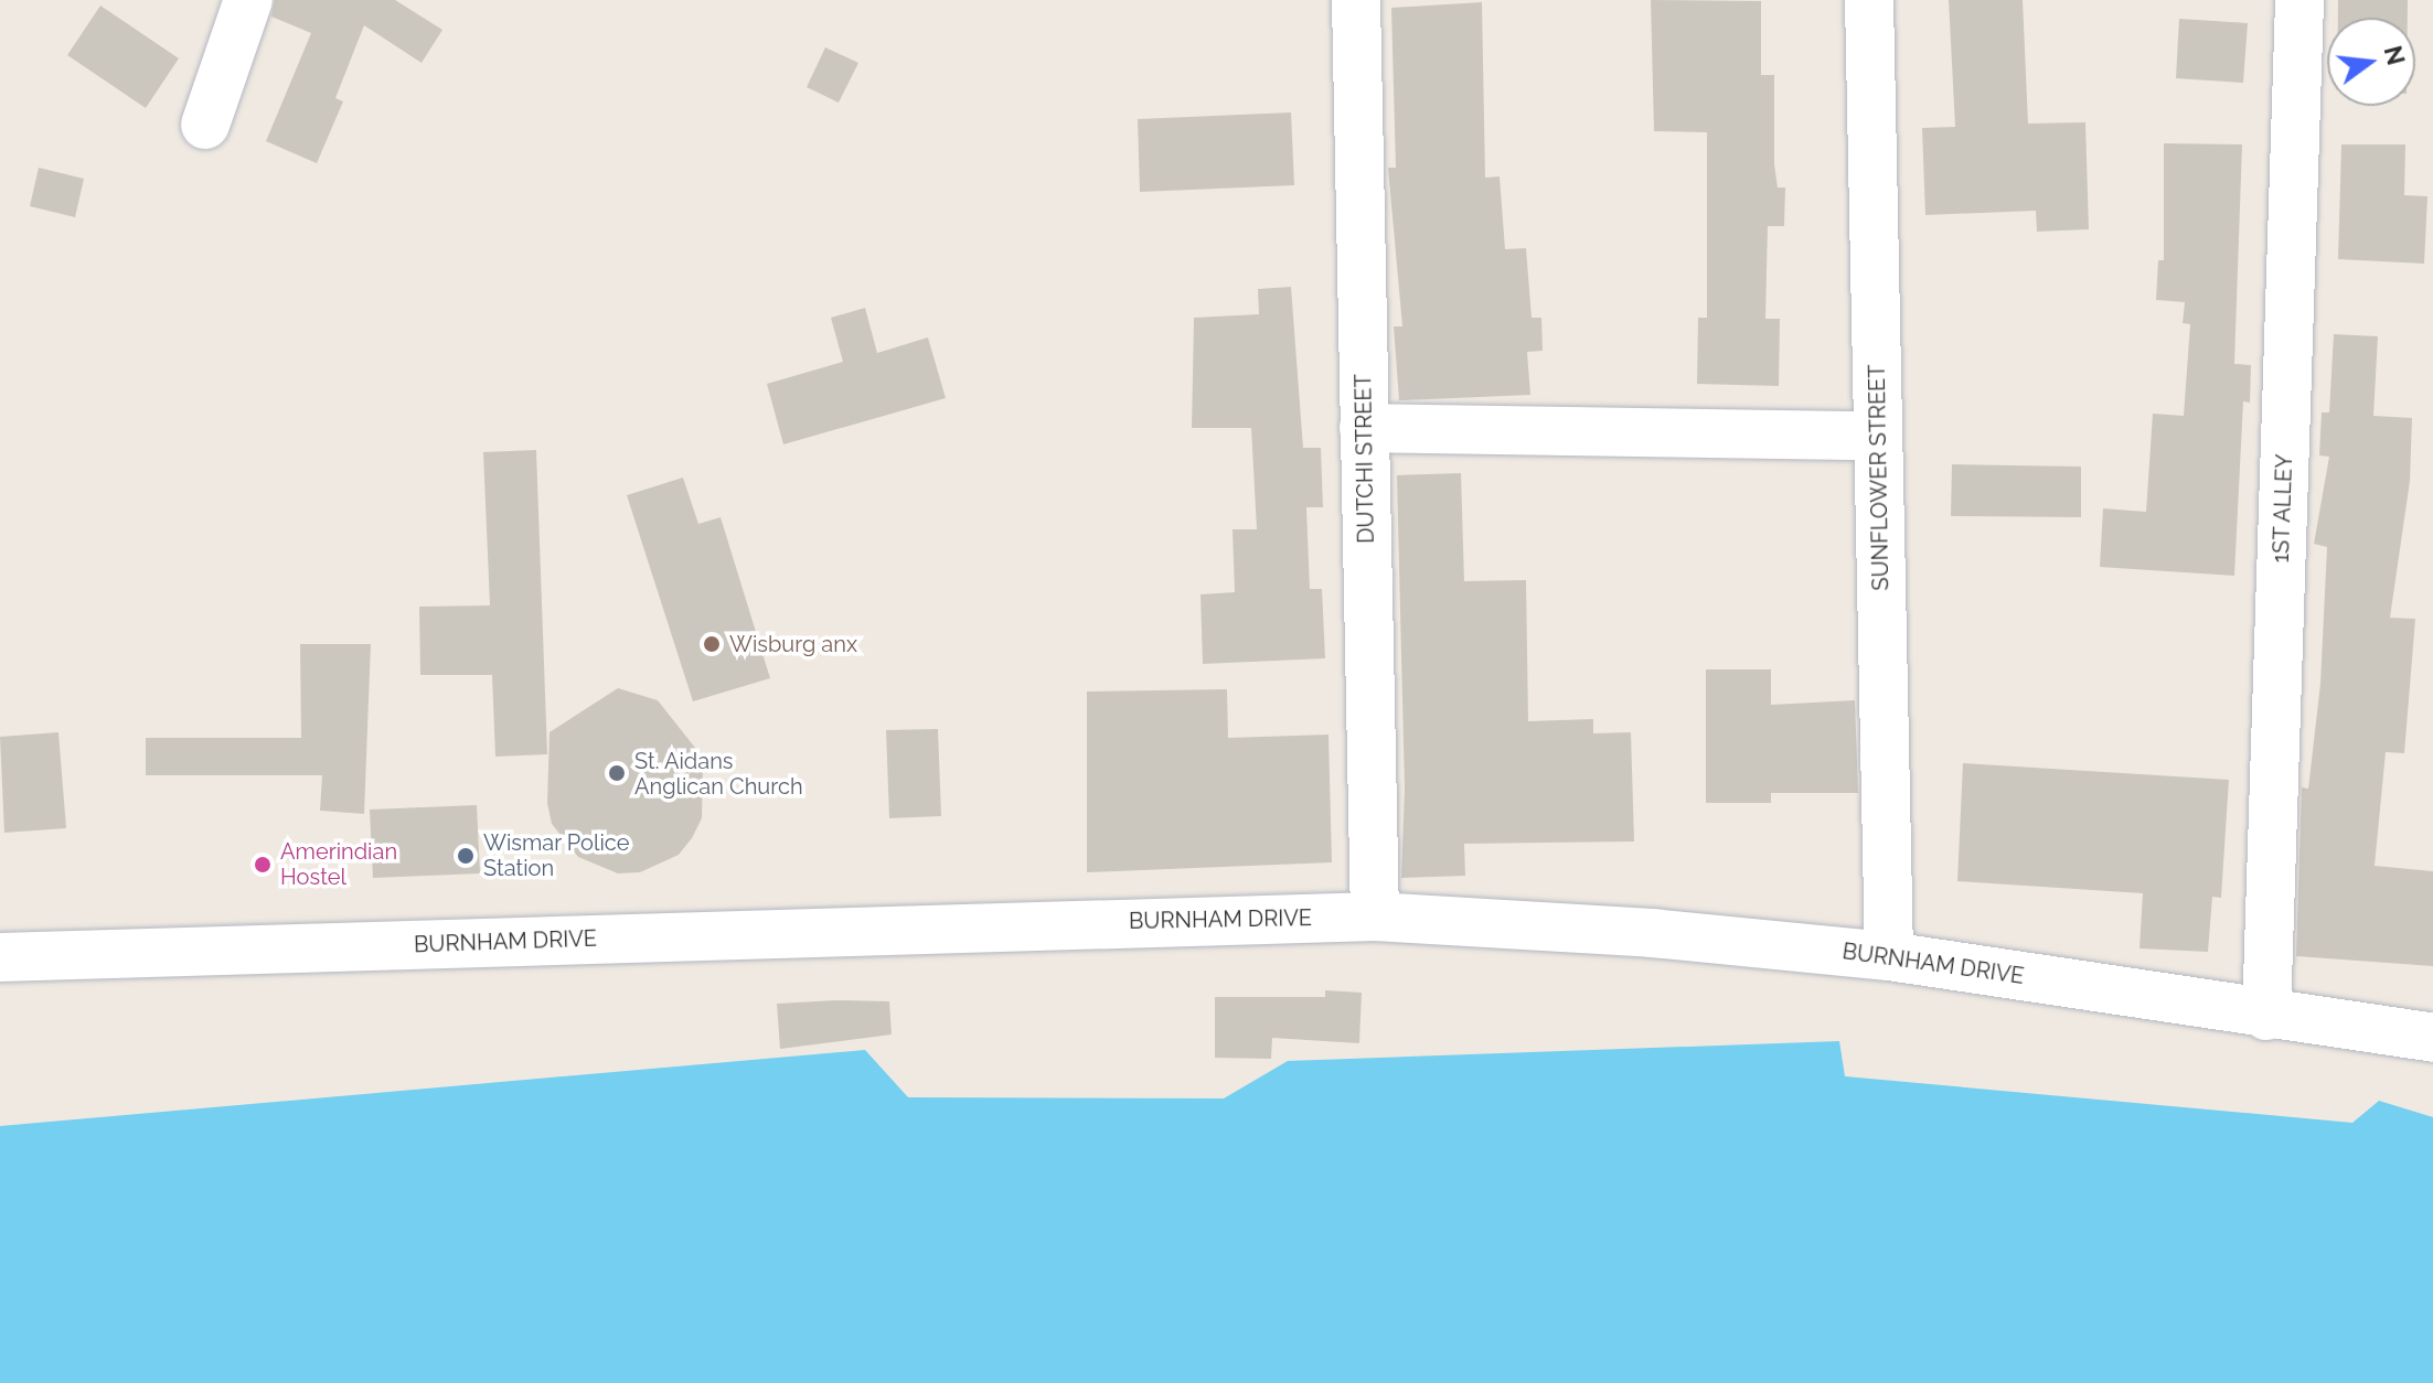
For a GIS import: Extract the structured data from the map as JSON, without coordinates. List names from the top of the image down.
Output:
{
  "streets": {
    "street": [
      "DUTCHI STREET",
      "SUNFLOWER STREET",
      "1ST ALLEY",
      "BURNHAM DRIVE"
    ]
  },
  "crossings": [
    ["DUTCHI STREET", "BURNHAM DRIVE"],
    ["SUNFLOWER STREET", "BURNHAM DRIVE"],
    ["1ST ALLEY", "BURNHAM DRIVE"]
  ],
  "places": [
    "Wisburg anx",
    "St. Aidans Anglican Church",
    "Wismar Police Station",
    "Amerindian Hostel"
  ],
  "north": "right"
}
